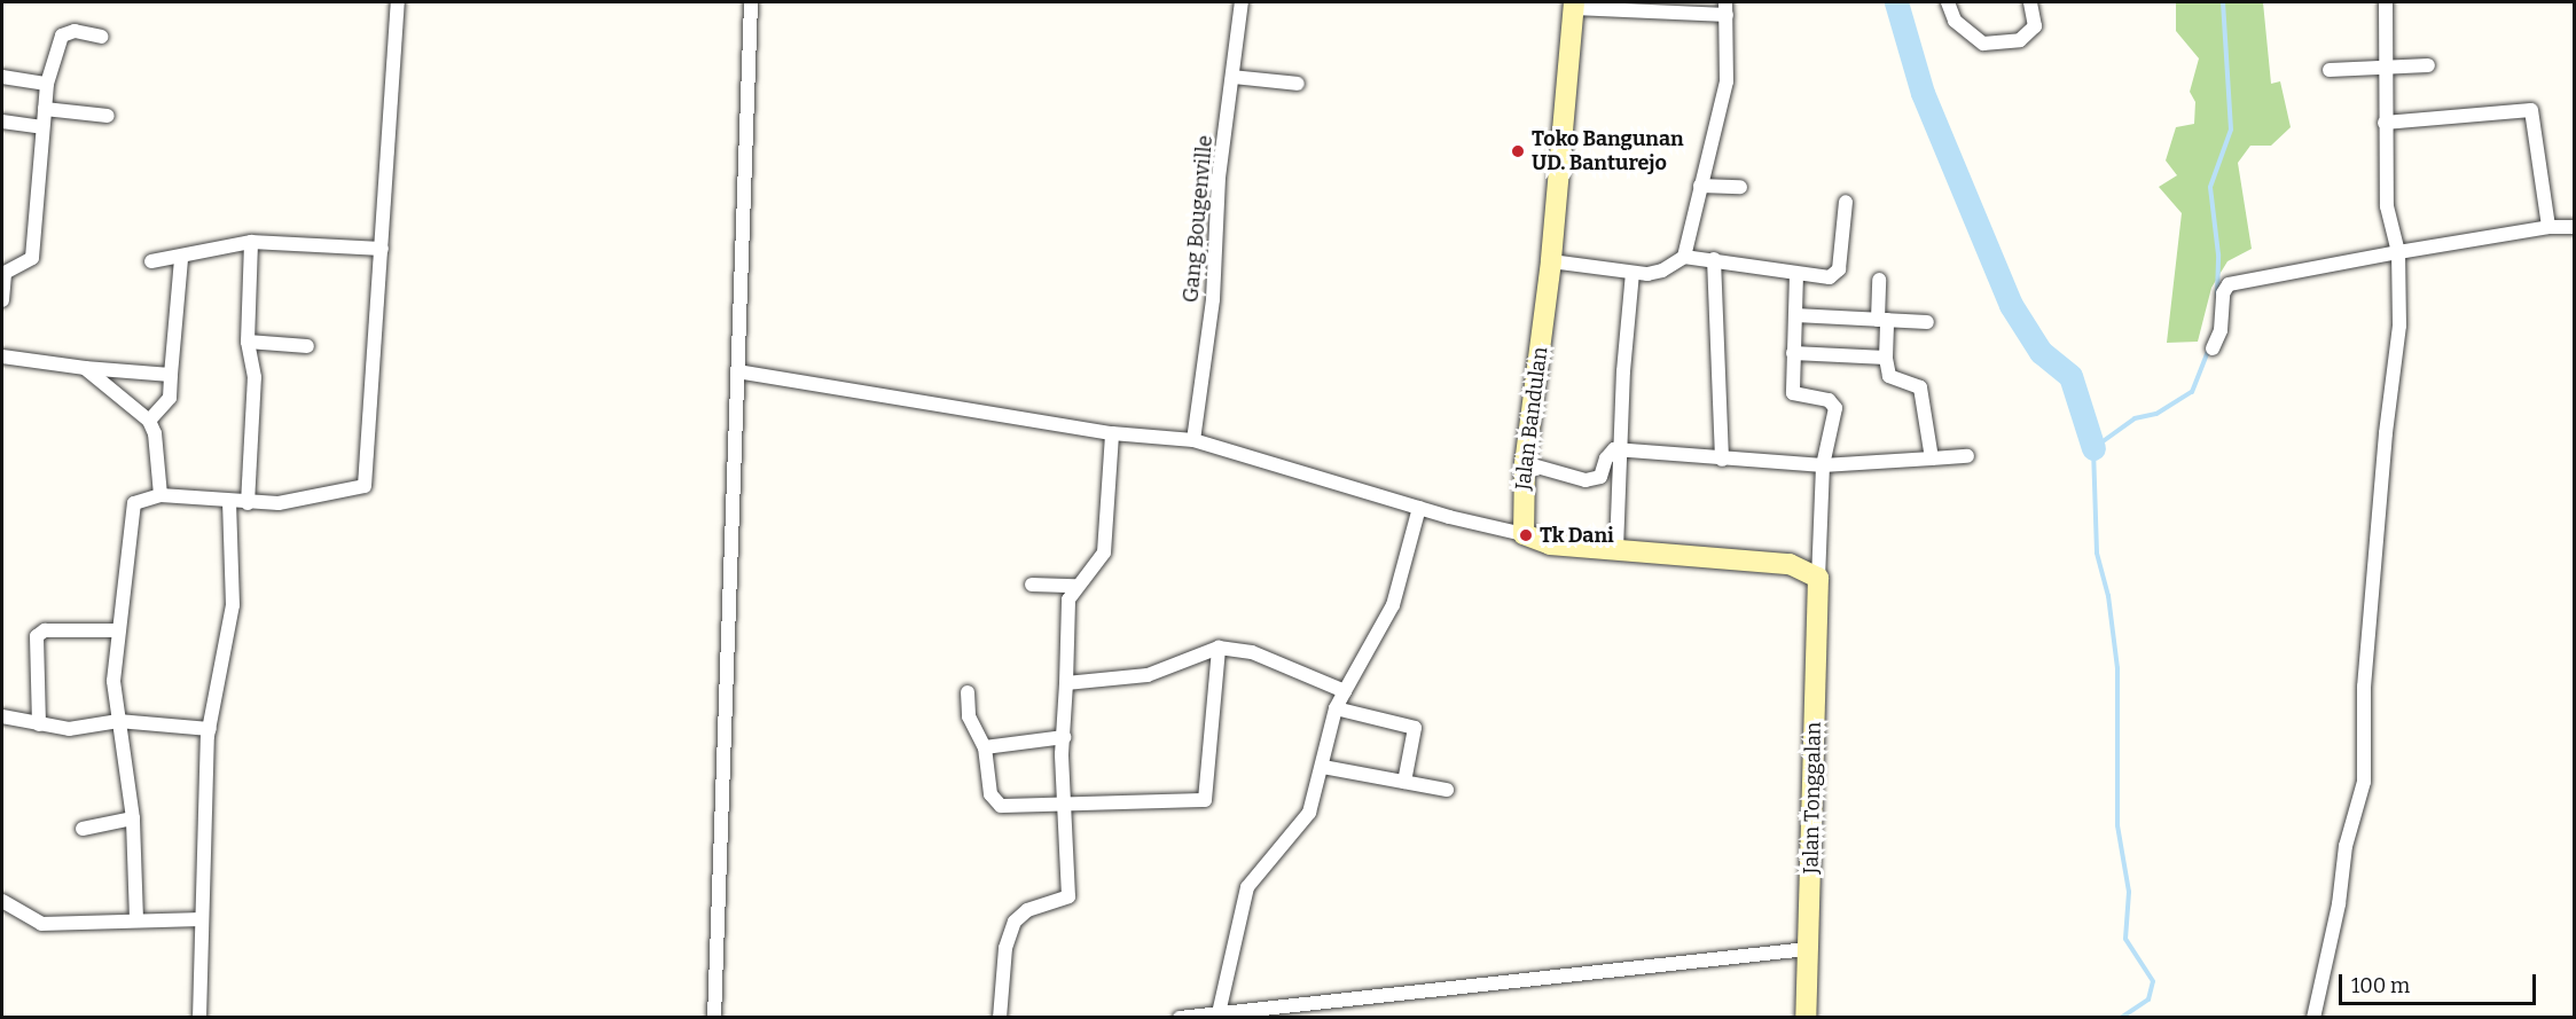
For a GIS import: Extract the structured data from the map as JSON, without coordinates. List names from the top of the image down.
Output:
{
  "streets": {
    "street": ["Gang Bougenville", "Jalan Bandulan", "Jalan Tonggalan"]
  },
  "places": ["Toko Bangunan UD. Banturejo", "Tk Dani"],
  "scale_bar": "100 m"
}
